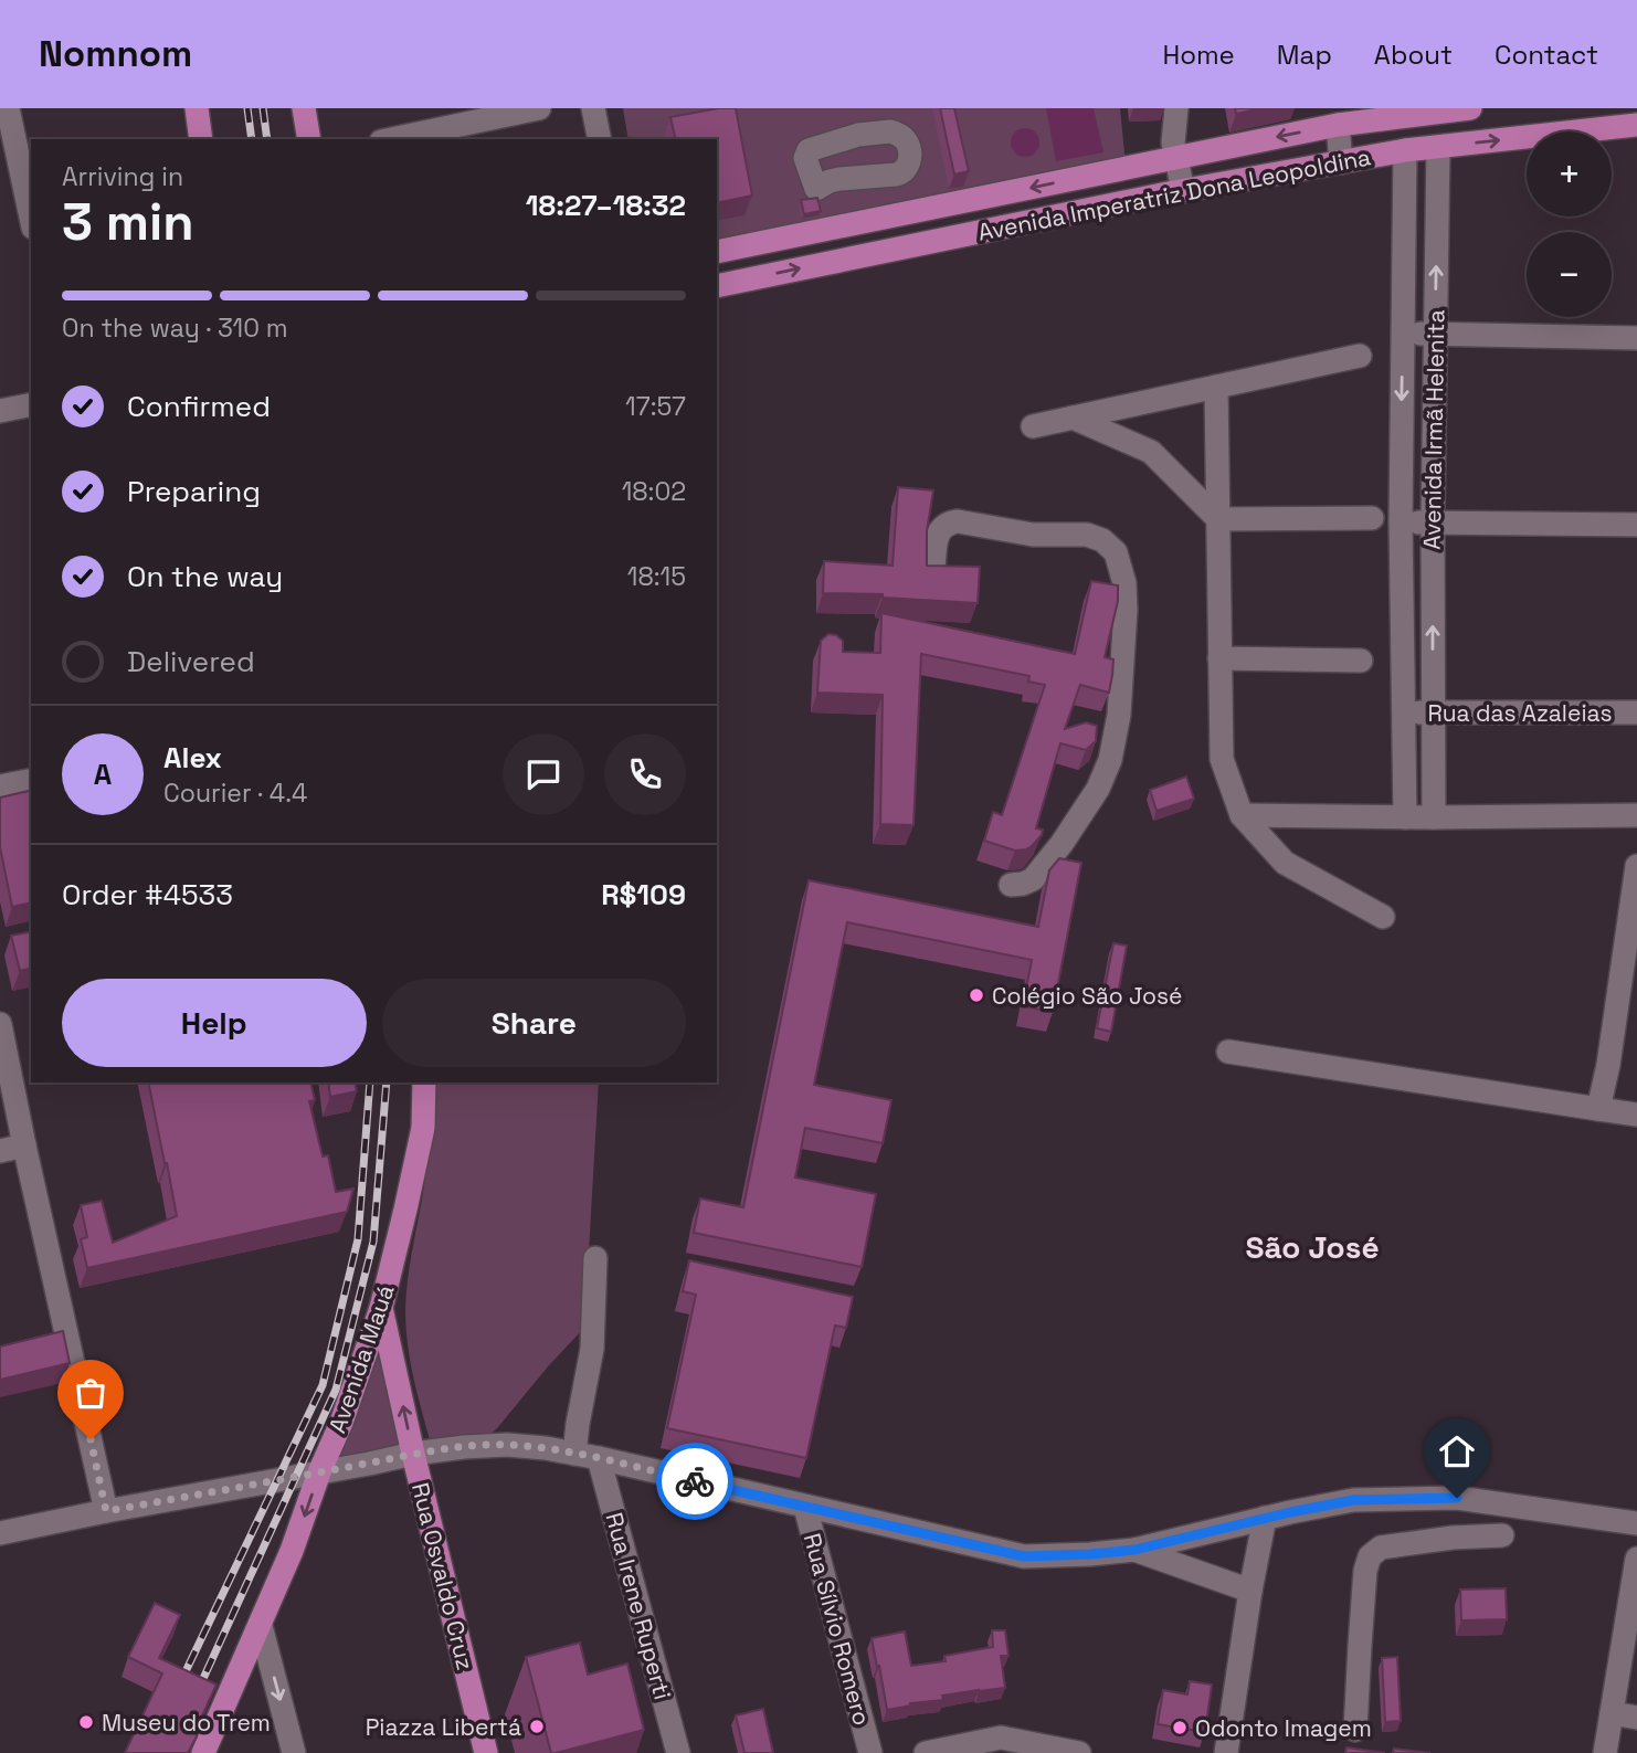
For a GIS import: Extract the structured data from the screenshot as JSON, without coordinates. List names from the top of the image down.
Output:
{
  "streets": {
    "main road": ["Avenida Imperatriz Dona Leopoldina", "Avenida Mauá", "Rua Osvaldo Cruz"],
    "street": [
      "Avenida Irmã Helenita",
      "Rua das Azaleias",
      "Rua Irene Ruperti",
      "Rua Sílvio Romero"
    ]
  },
  "crossings": [
    ["Avenida Imperatriz Dona Leopoldina", "Avenida Irmã Helenita"],
    ["Avenida Irmã Helenita", "Rua das Azaleias"],
    ["Avenida Mauá", "Rua Osvaldo Cruz"]
  ],
  "districts": ["São José"],
  "places": [
    "Colégio São José",
    "Museu do Trem",
    "Piazza Libertá",
    "Odonto Imagem"
  ],
  "page": {
    "header": "Nomnom",
    "nav": [
      "Home",
      "Map",
      "About",
      "Contact"
    ],
    "map_buttons": ["+", "−"],
    "heading": ["3 min", "Arriving in", "18:27–18:32"],
    "panel": [
      "Alex",
      "Courier · 4.4",
      "Order #4533",
      "R$109"
    ],
    "bar": "On the way · 310 m",
    "list": [
      ["Confirmed", "17:57"],
      ["Preparing", "18:02"],
      ["On the way", "18:15"],
      "Delivered"
    ],
    "round": "A",
    "buttons": ["Help", "Share"]
  }
}
